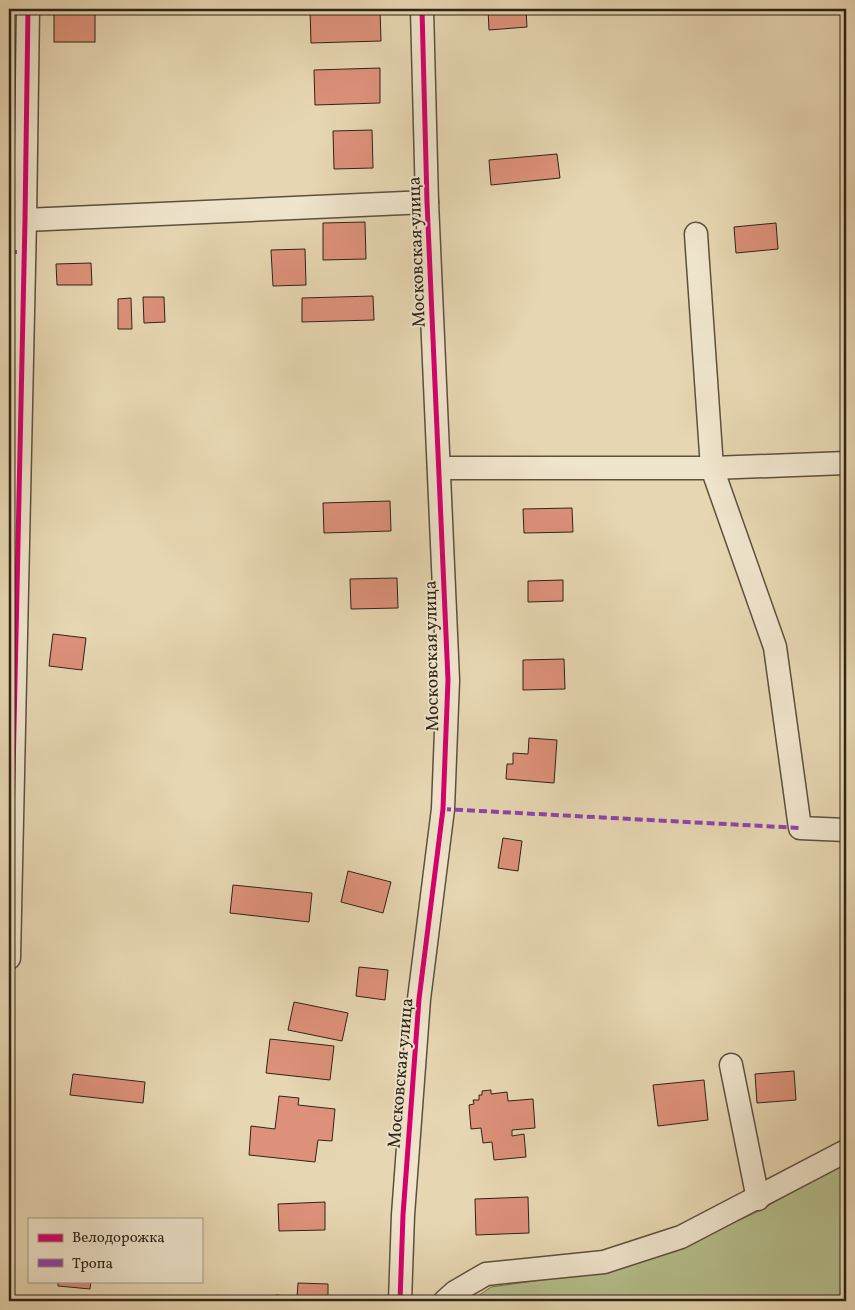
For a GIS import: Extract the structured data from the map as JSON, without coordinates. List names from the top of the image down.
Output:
{
  "streets": {
    "street": ["Московская улица"]
  },
  "legend": ["Велодорожка", "Тропа"]
}
